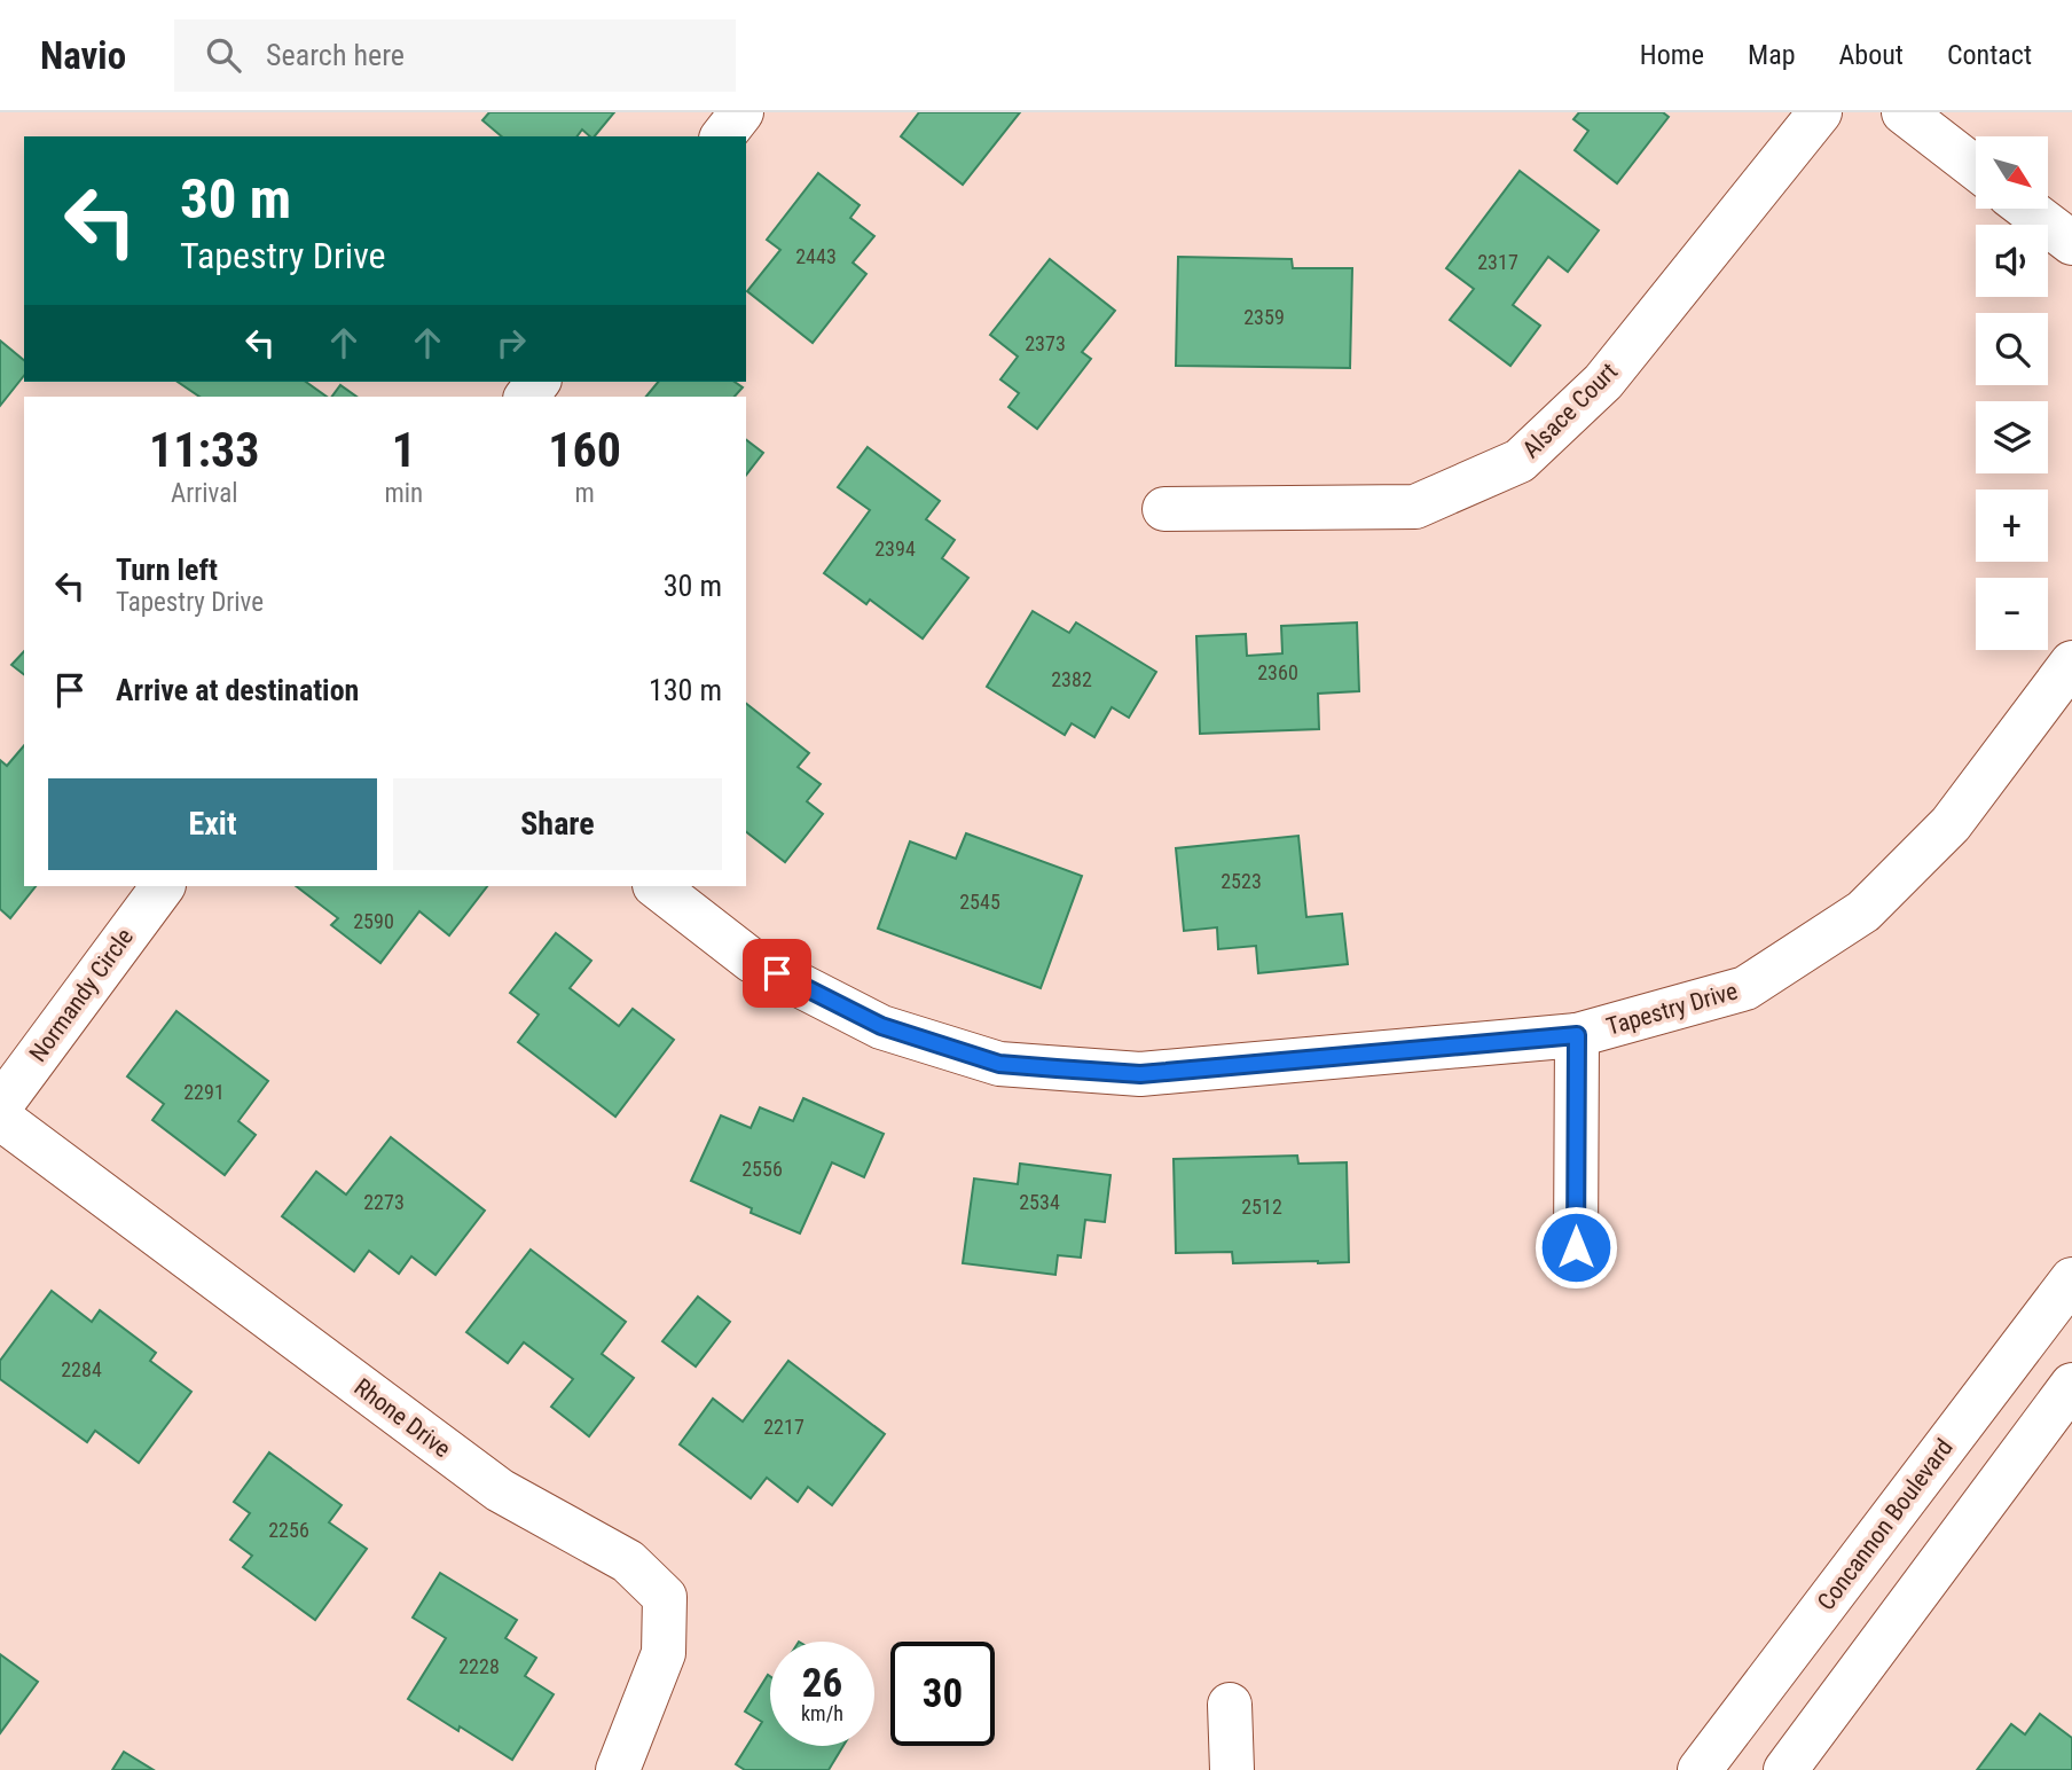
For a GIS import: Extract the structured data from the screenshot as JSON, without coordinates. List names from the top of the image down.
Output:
{
  "streets": {
    "street": [
      "Alsace Court",
      "Normandy Circle",
      "Tapestry Drive",
      "Rhone Drive",
      "Concannon Boulevard"
    ]
  },
  "house_numbers": [
    "2443",
    "2317",
    "2359",
    "2373",
    "2394",
    "2360",
    "2382",
    "2523",
    "2545",
    "2590",
    "2291",
    "2556",
    "2273",
    "2534",
    "2512",
    "2284",
    "2217",
    "2256",
    "2228"
  ],
  "north": "bottom right",
  "page": {
    "header": "Navio",
    "search": "Search here",
    "nav": [
      "Home",
      "Map",
      "About",
      "Contact"
    ],
    "map_buttons": ["+", "−"],
    "turn": ["30 m", "Tapestry Drive"],
    "eta": [
      "11:33",
      "Arrival",
      "1",
      "min",
      "160",
      "m"
    ],
    "list": [
      {
        "name": "Turn left",
        "note": "Tapestry Drive",
        "value": "30 m"
      },
      {
        "name": "Arrive at destination",
        "value": "130 m"
      }
    ],
    "buttons": ["Exit", "Share"],
    "speed": "26 km/h",
    "limit": "30"
  }
}
